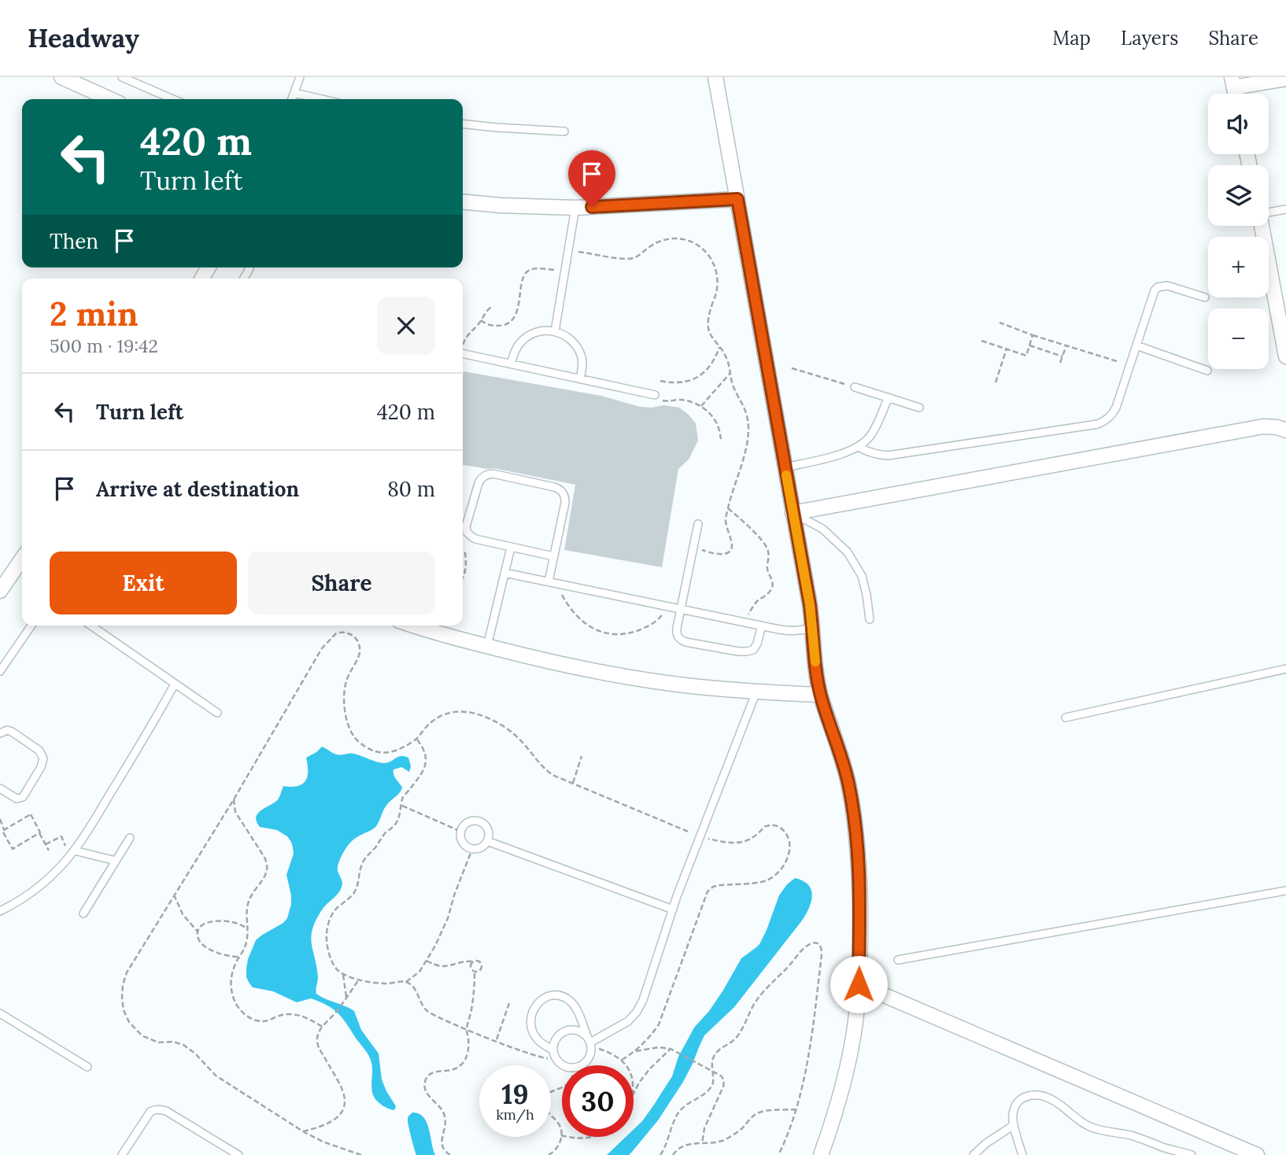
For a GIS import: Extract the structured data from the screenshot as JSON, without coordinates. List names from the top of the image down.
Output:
{
  "page": {
    "header": "Headway",
    "nav": ["Map", "Layers", "Share"],
    "map_buttons": ["+", "−"],
    "turn": ["420 m", "Turn left"],
    "then": "Then",
    "heading": ["2 min", "500 m · 19:42"],
    "list": [
      {
        "name": "Turn left",
        "value": "420 m"
      },
      {
        "name": "Arrive at destination",
        "value": "80 m"
      }
    ],
    "buttons": ["Exit", "Share"],
    "speed": "19 km/h",
    "limit": "30"
  }
}
